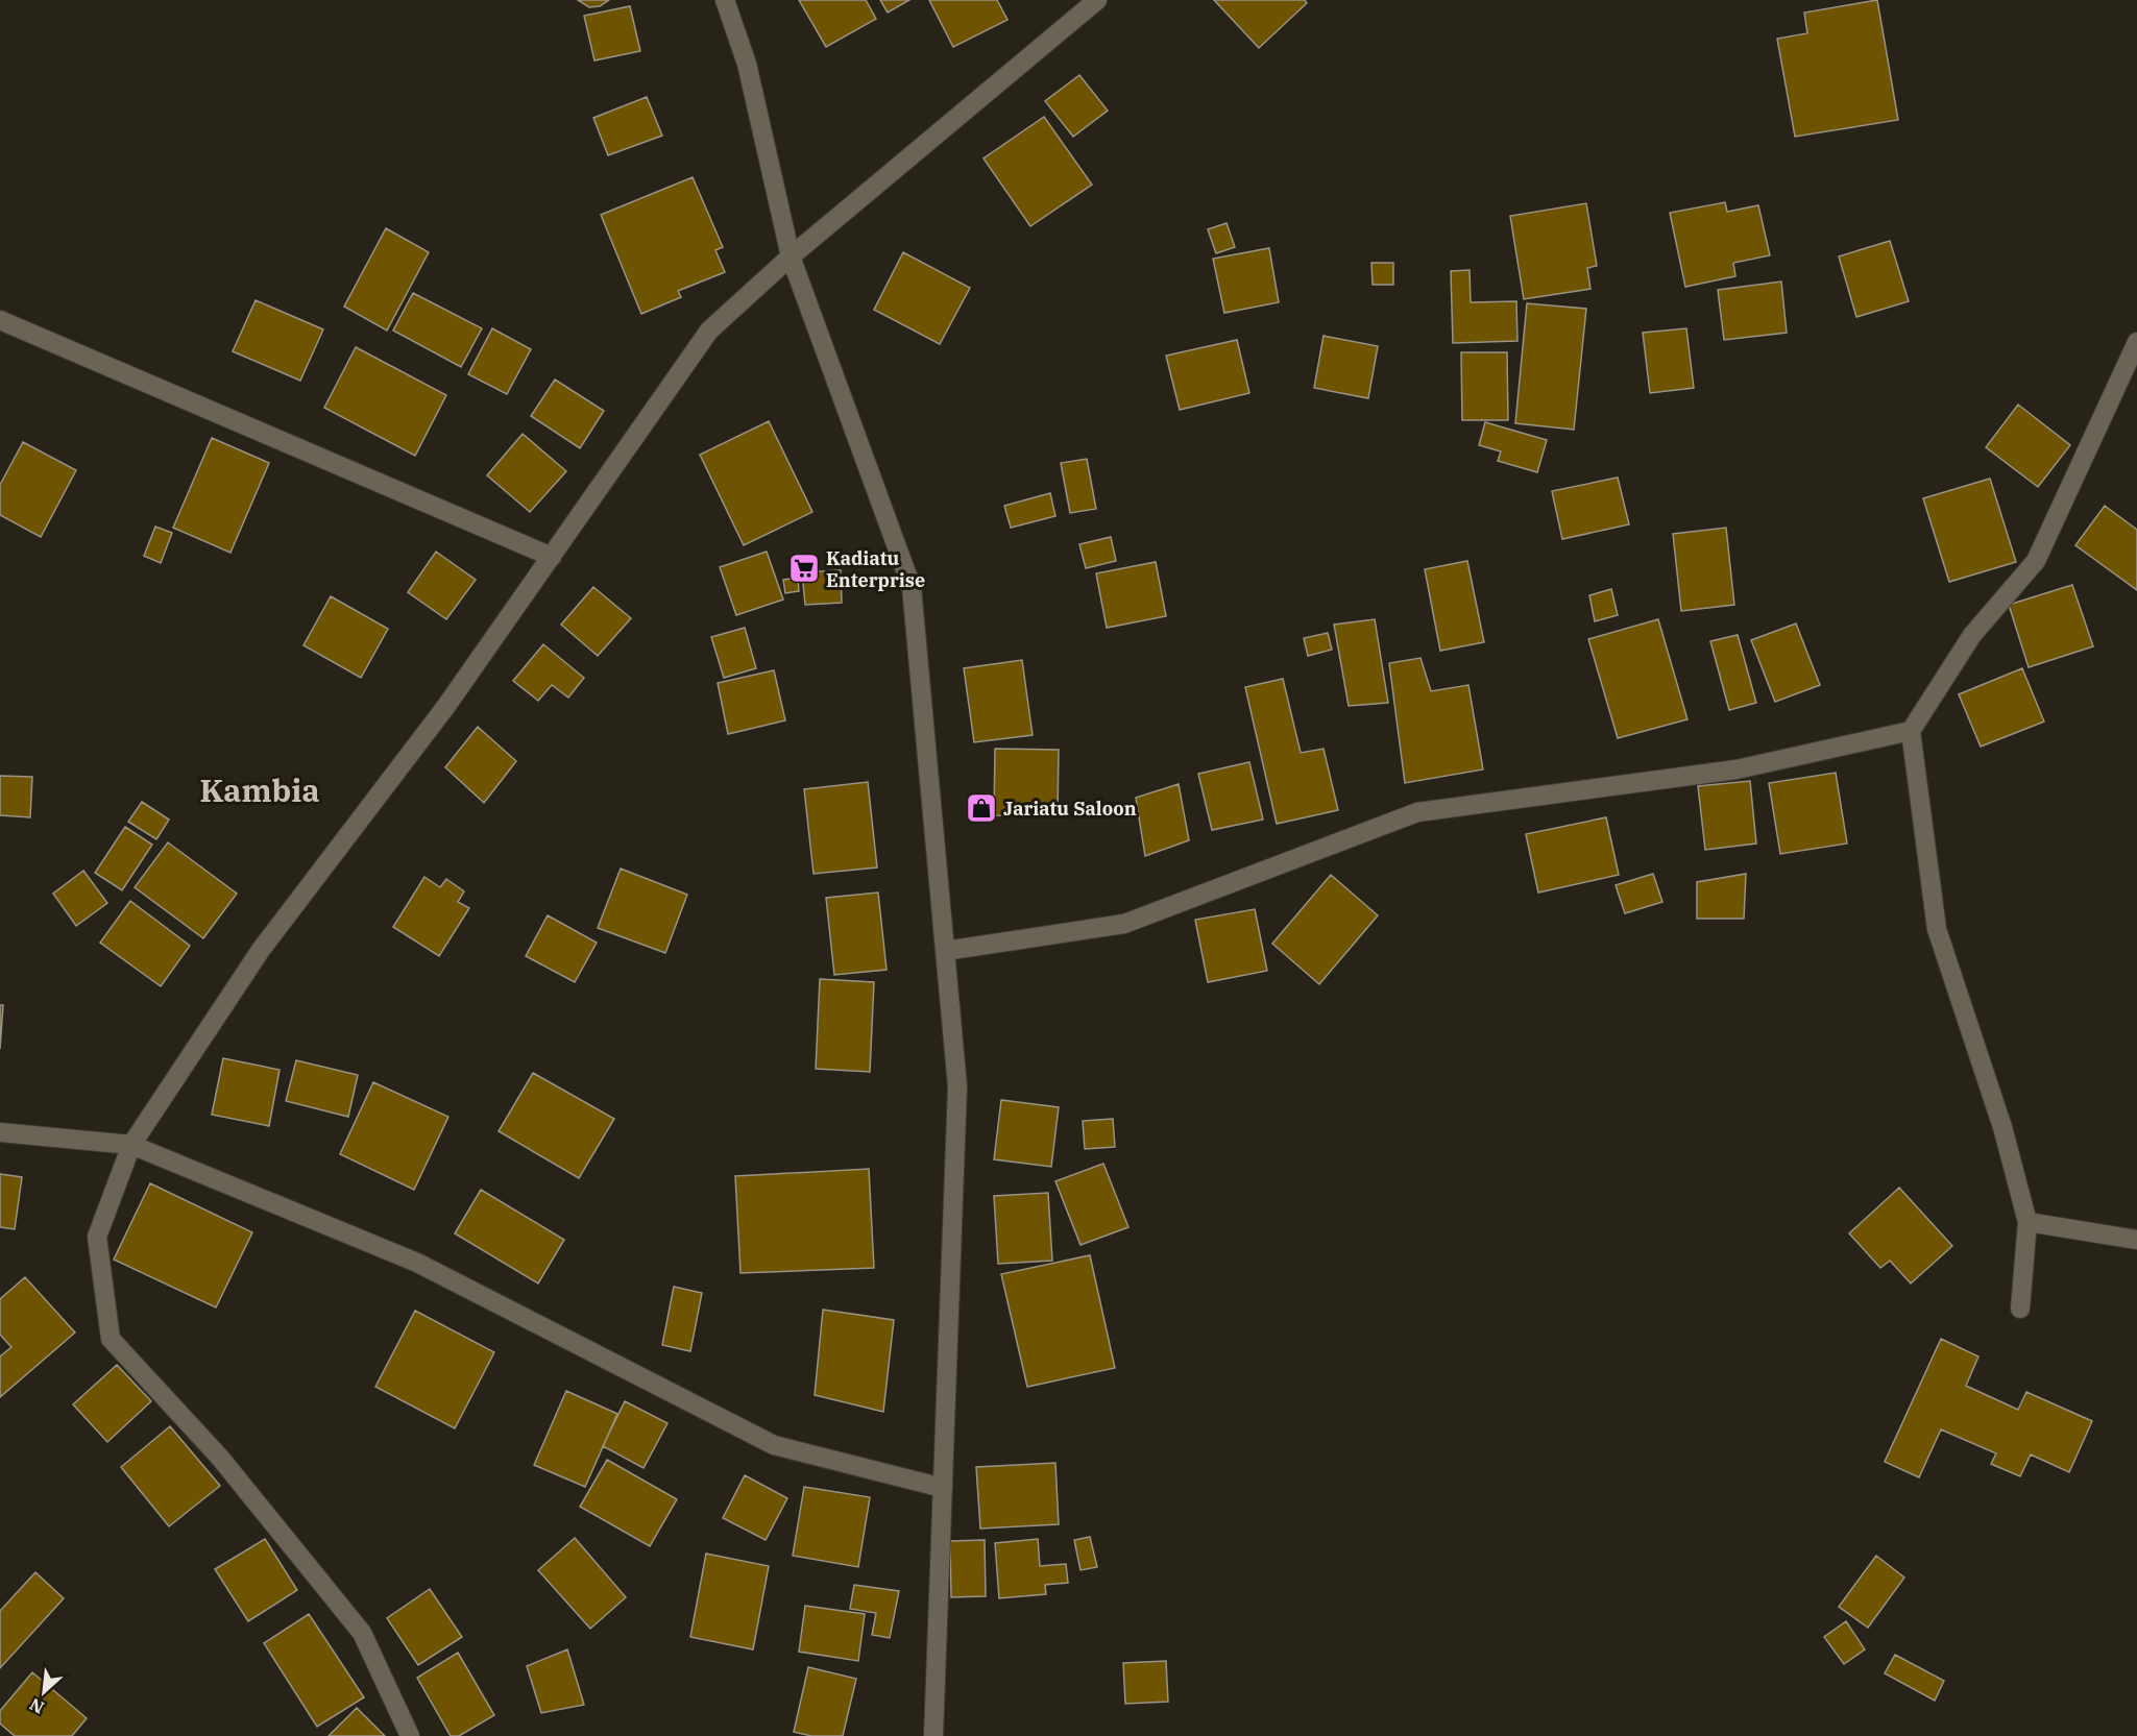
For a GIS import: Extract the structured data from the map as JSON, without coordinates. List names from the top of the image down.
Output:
{
  "districts": ["Kambia"],
  "places": {
    "supermarket": ["Kadiatu Enterprise"],
    "shop": ["Jariatu Saloon"]
  },
  "north": "bottom left"
}
